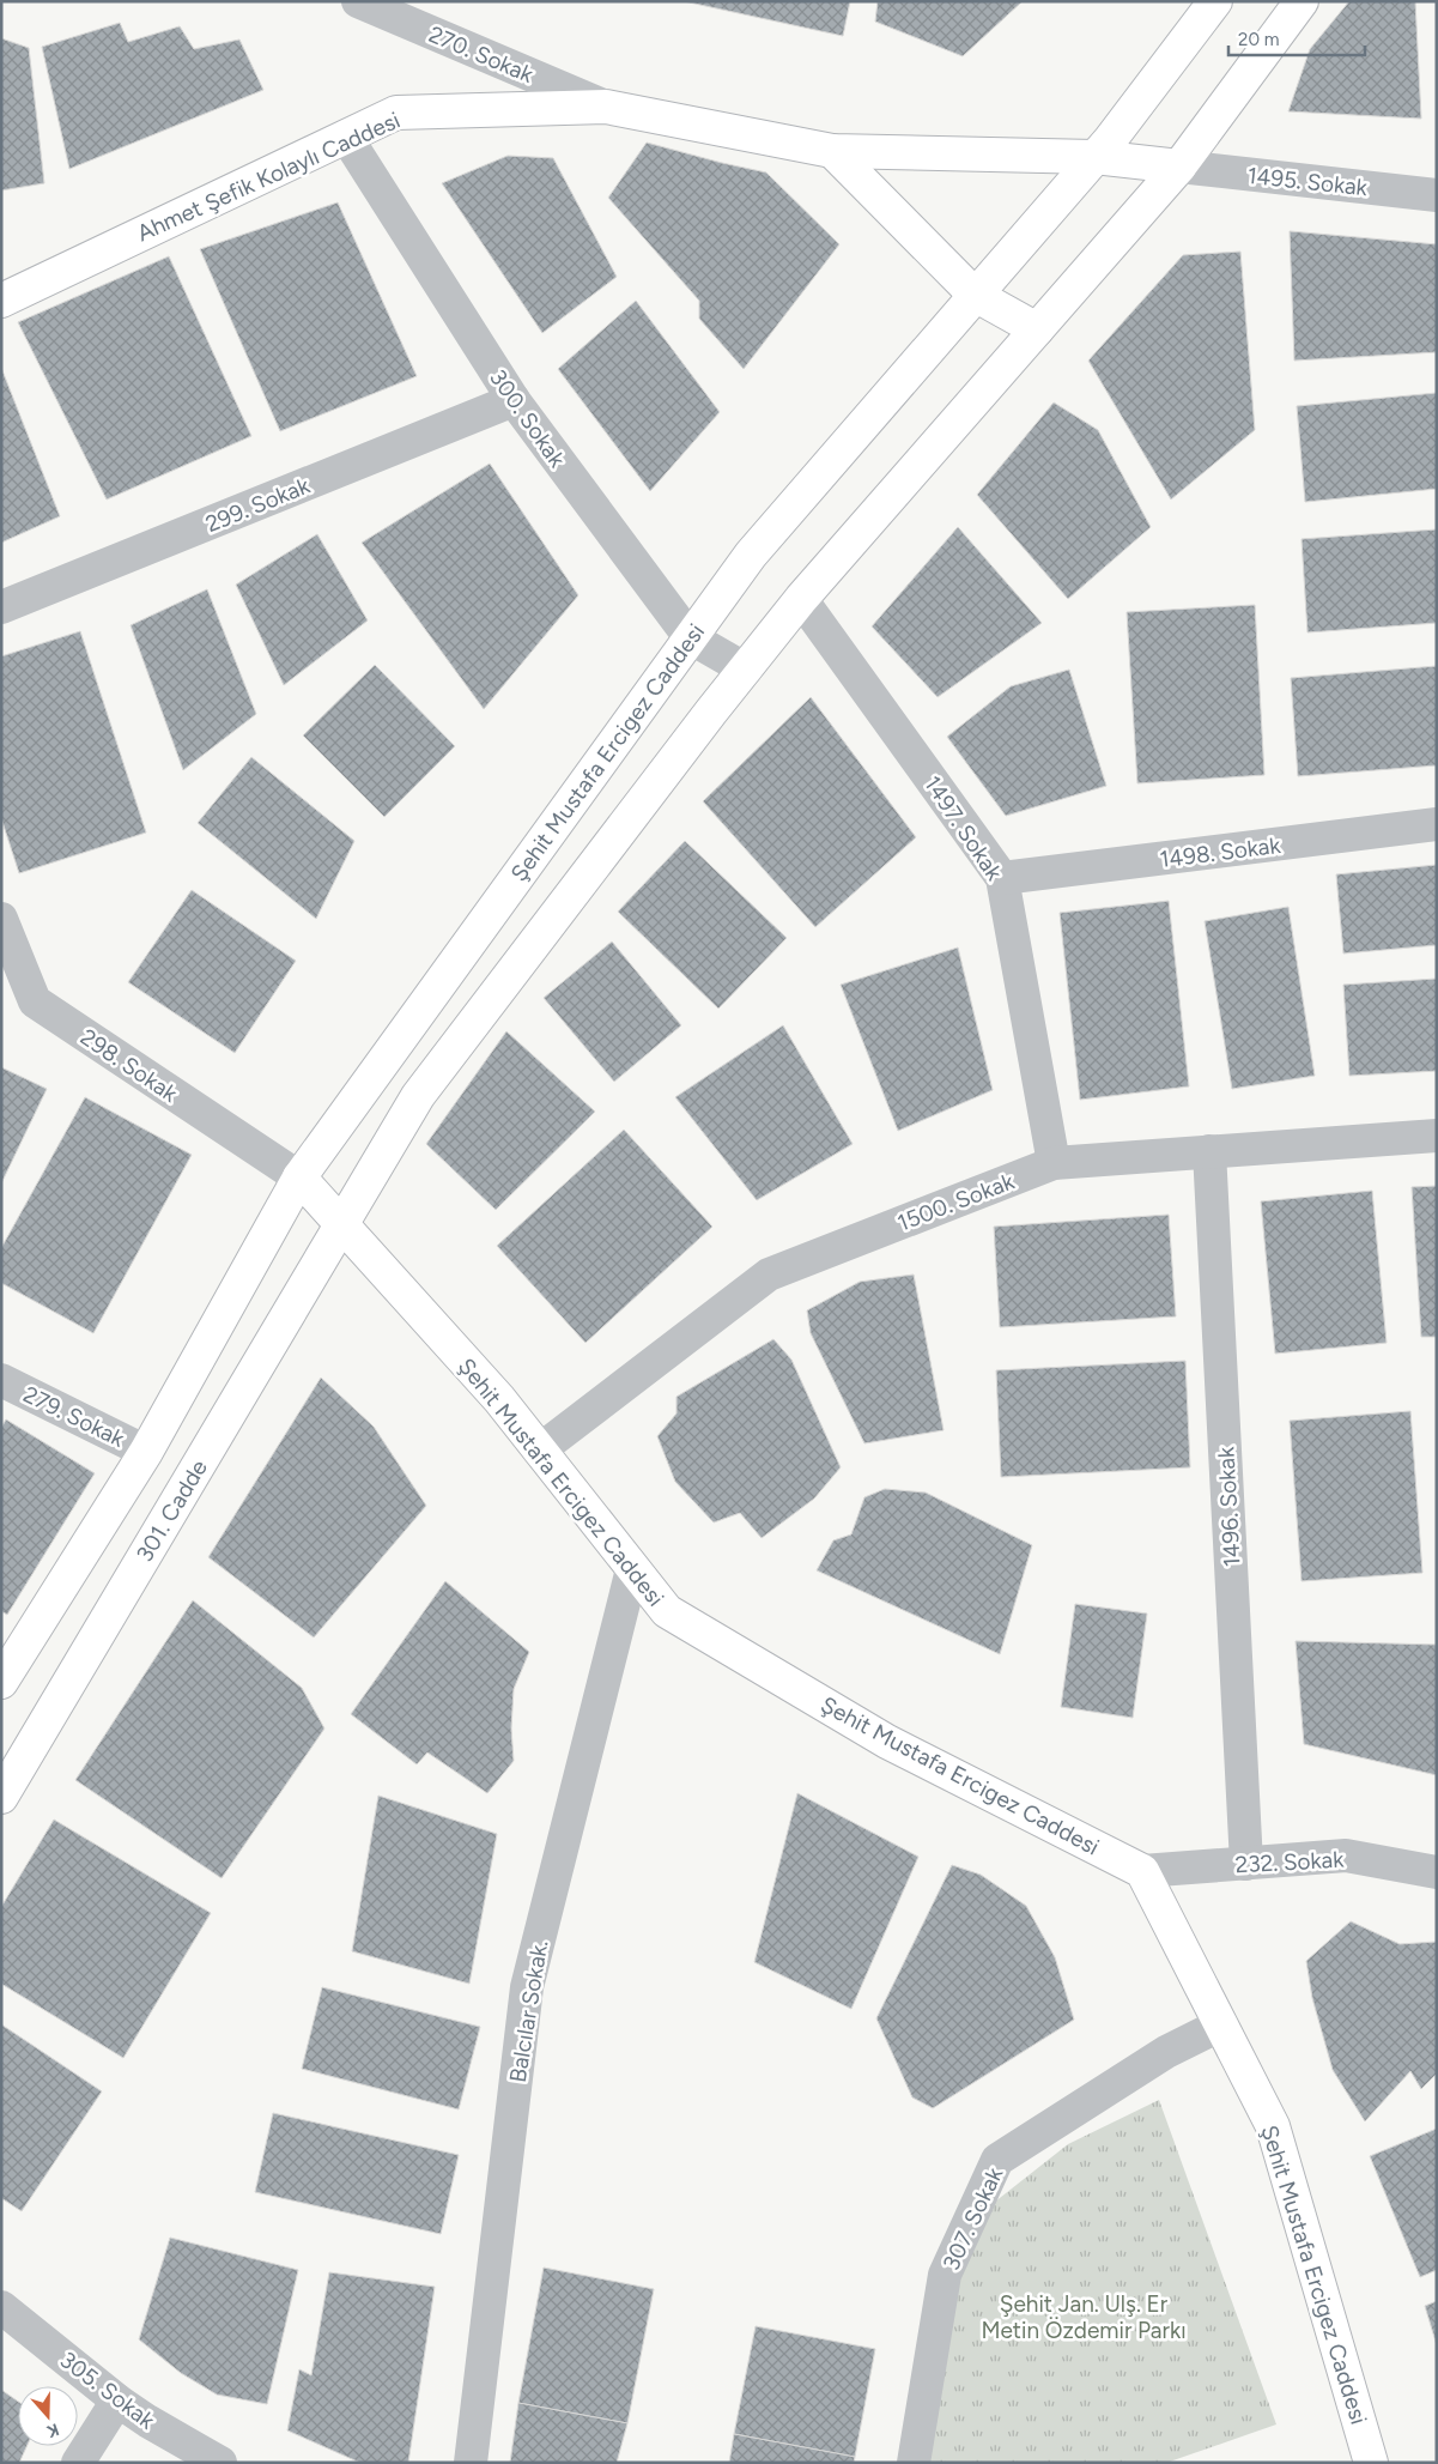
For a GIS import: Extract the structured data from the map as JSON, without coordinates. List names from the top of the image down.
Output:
{
  "streets": {
    "main road": ["Ahmet Şefik Kolaylı Caddesi", "Şehit Mustafa Ercigez Caddesi", "301. Cadde"],
    "street": [
      "270. Sokak",
      "1495. Sokak",
      "300. Sokak",
      "299. Sokak",
      "1497. Sokak",
      "1498. Sokak",
      "298. Sokak",
      "1500. Sokak",
      "279. Sokak",
      "1496. Sokak",
      "232. Sokak",
      "Balcılar Sokak.",
      "307. Sokak",
      "305. Sokak"
    ]
  },
  "crossings": [
    ["270. Sokak", "Ahmet Şefik Kolaylı Caddesi"],
    ["Ahmet Şefik Kolaylı Caddesi", "300. Sokak"],
    ["Ahmet Şefik Kolaylı Caddesi", "Şehit Mustafa Ercigez Caddesi"],
    ["300. Sokak", "299. Sokak"],
    ["300. Sokak", "Şehit Mustafa Ercigez Caddesi"],
    ["Şehit Mustafa Ercigez Caddesi", "298. Sokak"],
    ["Şehit Mustafa Ercigez Caddesi", "1500. Sokak"],
    ["Şehit Mustafa Ercigez Caddesi", "301. Cadde"],
    ["Şehit Mustafa Ercigez Caddesi", "232. Sokak"],
    ["Şehit Mustafa Ercigez Caddesi", "Balcılar Sokak."],
    ["Şehit Mustafa Ercigez Caddesi", "307. Sokak"],
    ["1497. Sokak", "1498. Sokak"],
    ["1497. Sokak", "1500. Sokak"],
    ["1500. Sokak", "1496. Sokak"],
    ["1496. Sokak", "232. Sokak"]
  ],
  "parks": ["Şehit Jan. Ulş. Er Metin Özdemir Parkı"],
  "scale_bar": "20 m",
  "north": "bottom"
}
